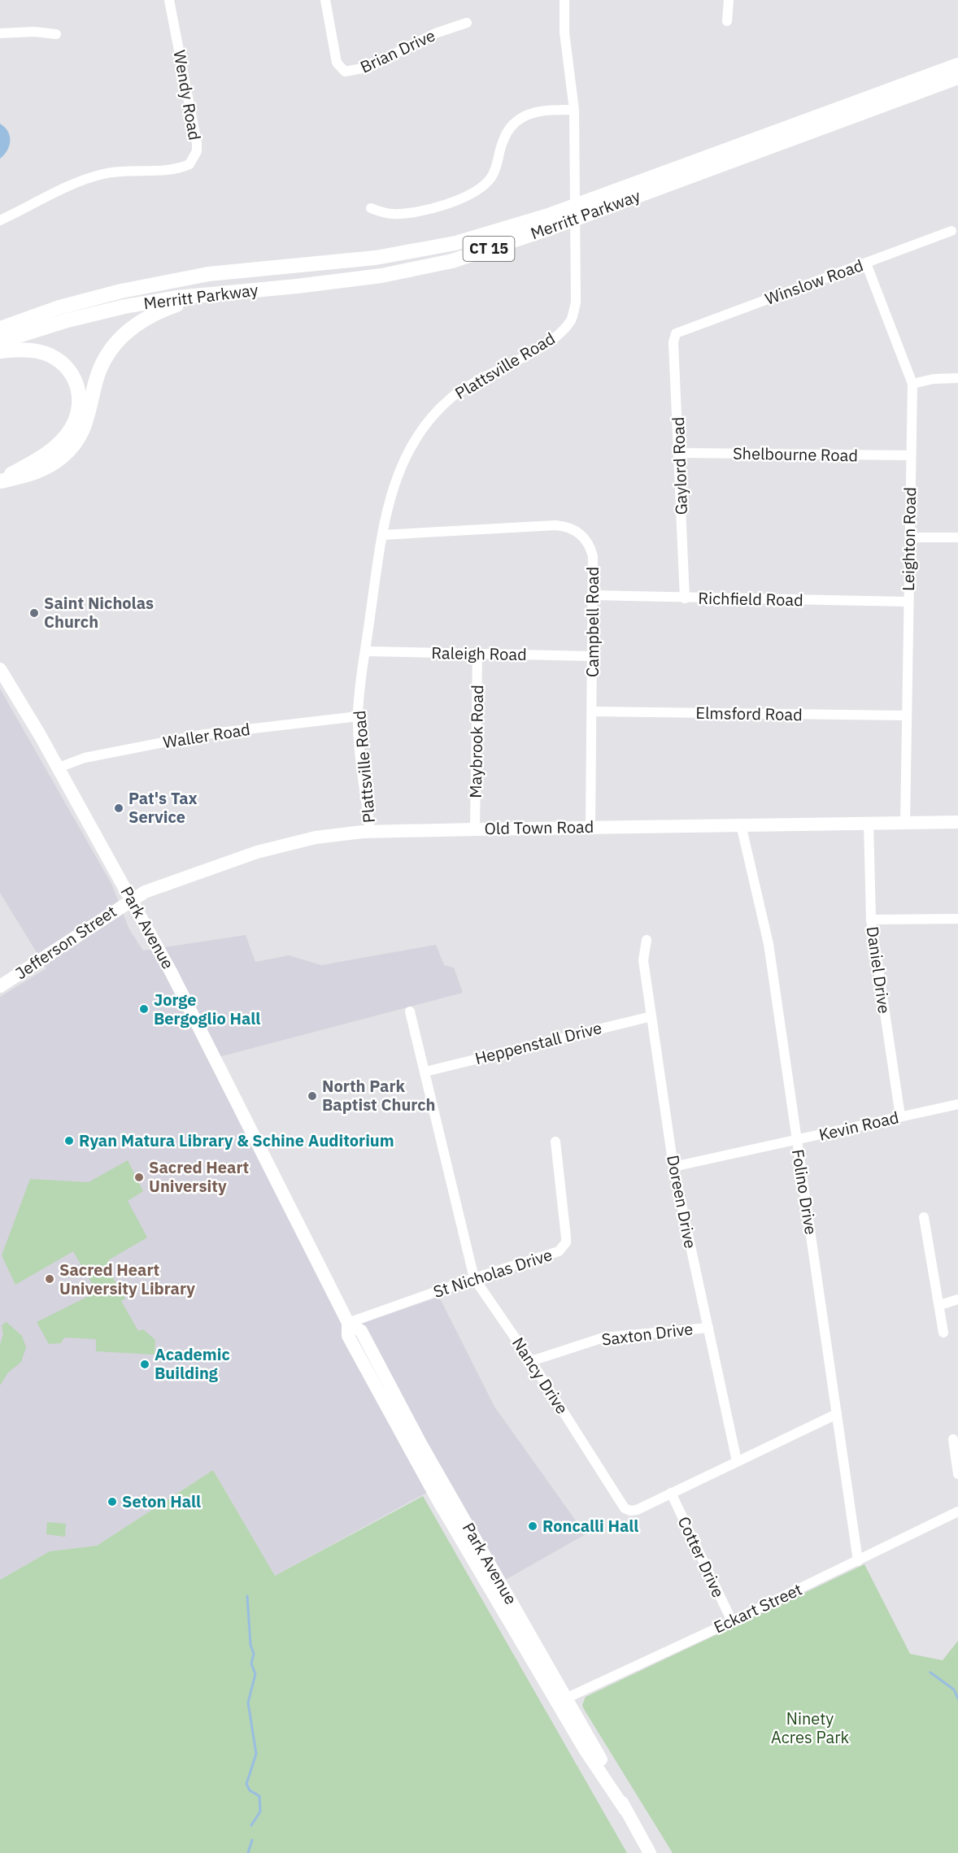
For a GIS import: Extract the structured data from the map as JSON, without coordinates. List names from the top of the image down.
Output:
{
  "streets": {
    "highway": ["Merritt Parkway", "CT 15"],
    "main road": ["Old Town Road", "Park Avenue", "Jefferson Street"],
    "street": [
      "Brian Drive",
      "Wendy Road",
      "Winslow Road",
      "Plattsville Road",
      "Shelbourne Road",
      "Gaylord Road",
      "Leighton Road",
      "Richfield Road",
      "Campbell Road",
      "Raleigh Road",
      "Elmsford Road",
      "Waller Road",
      "Maybrook Road",
      "Daniel Drive",
      "Heppenstall Drive",
      "Kevin Road",
      "Folino Drive",
      "Doreen Drive",
      "St Nicholas Drive",
      "Saxton Drive",
      "Nancy Drive",
      "Cotter Drive",
      "Eckart Street"
    ]
  },
  "crossings": [
    ["Winslow Road", "Gaylord Road"],
    ["Winslow Road", "Leighton Road"],
    ["Plattsville Road", "Campbell Road"],
    ["Plattsville Road", "Raleigh Road"],
    ["Plattsville Road", "Waller Road"],
    ["Plattsville Road", "Old Town Road"],
    ["Shelbourne Road", "Gaylord Road"],
    ["Shelbourne Road", "Leighton Road"],
    ["Gaylord Road", "Richfield Road"],
    ["Leighton Road", "Richfield Road"],
    ["Leighton Road", "Elmsford Road"],
    ["Leighton Road", "Old Town Road"],
    ["Richfield Road", "Campbell Road"],
    ["Campbell Road", "Raleigh Road"],
    ["Campbell Road", "Elmsford Road"],
    ["Campbell Road", "Old Town Road"],
    ["Raleigh Road", "Maybrook Road"],
    ["Waller Road", "Park Avenue"],
    ["Maybrook Road", "Old Town Road"],
    ["Old Town Road", "Park Avenue"],
    ["Old Town Road", "Jefferson Street"],
    ["Old Town Road", "Daniel Drive"],
    ["Old Town Road", "Folino Drive"],
    ["Park Avenue", "Jefferson Street"],
    ["Park Avenue", "St Nicholas Drive"],
    ["Park Avenue", "Eckart Street"],
    ["Daniel Drive", "Kevin Road"],
    ["Heppenstall Drive", "Doreen Drive"],
    ["Heppenstall Drive", "Nancy Drive"],
    ["Kevin Road", "Folino Drive"],
    ["Kevin Road", "Doreen Drive"],
    ["Folino Drive", "Nancy Drive"],
    ["Folino Drive", "Eckart Street"],
    ["Doreen Drive", "Saxton Drive"],
    ["Doreen Drive", "Nancy Drive"],
    ["St Nicholas Drive", "Nancy Drive"],
    ["Saxton Drive", "Nancy Drive"],
    ["Nancy Drive", "Cotter Drive"],
    ["Cotter Drive", "Eckart Street"]
  ],
  "parks": ["Ninety Acres Park"],
  "places": [
    "Saint Nicholas Church",
    "Pat's Tax Service",
    "Jorge Bergoglio Hall",
    "North Park Baptist Church",
    "Ryan Matura Library & Schine Auditorium",
    "Sacred Heart University",
    "Sacred Heart University Library",
    "Academic Building",
    "Seton Hall",
    "Roncalli Hall"
  ]
}
